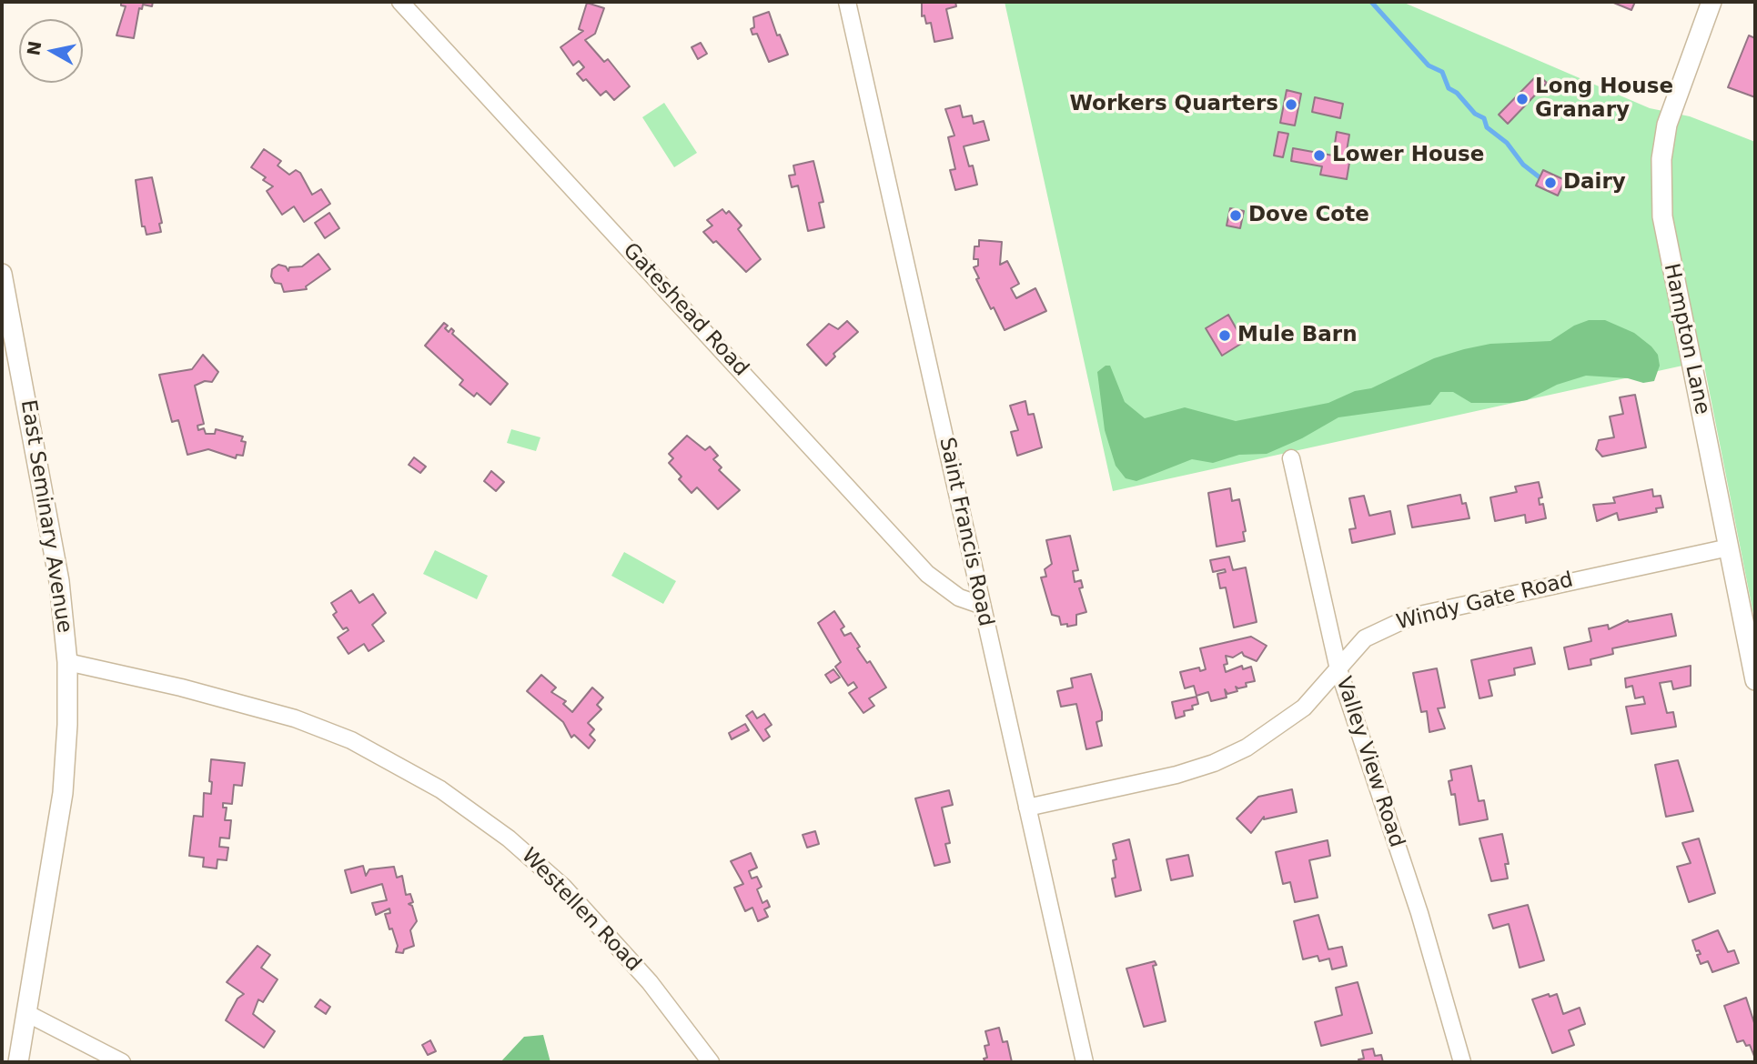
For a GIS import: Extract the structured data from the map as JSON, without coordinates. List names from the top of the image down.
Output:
{
  "streets": {
    "street": [
      "Gateshead Road",
      "Hampton Lane",
      "East Seminary Avenue",
      "Saint Francis Road",
      "Windy Gate Road",
      "Valley View Road",
      "Westellen Road"
    ]
  },
  "crossings": [
    ["Gateshead Road", "Saint Francis Road"],
    ["Hampton Lane", "Windy Gate Road"],
    ["East Seminary Avenue", "Westellen Road"],
    ["Saint Francis Road", "Windy Gate Road"],
    ["Windy Gate Road", "Valley View Road"]
  ],
  "places": [
    "Long House Granary",
    "Workers Quarters",
    "Lower House",
    "Dairy",
    "Dove Cote",
    "Mule Barn"
  ],
  "north": "left"
}
